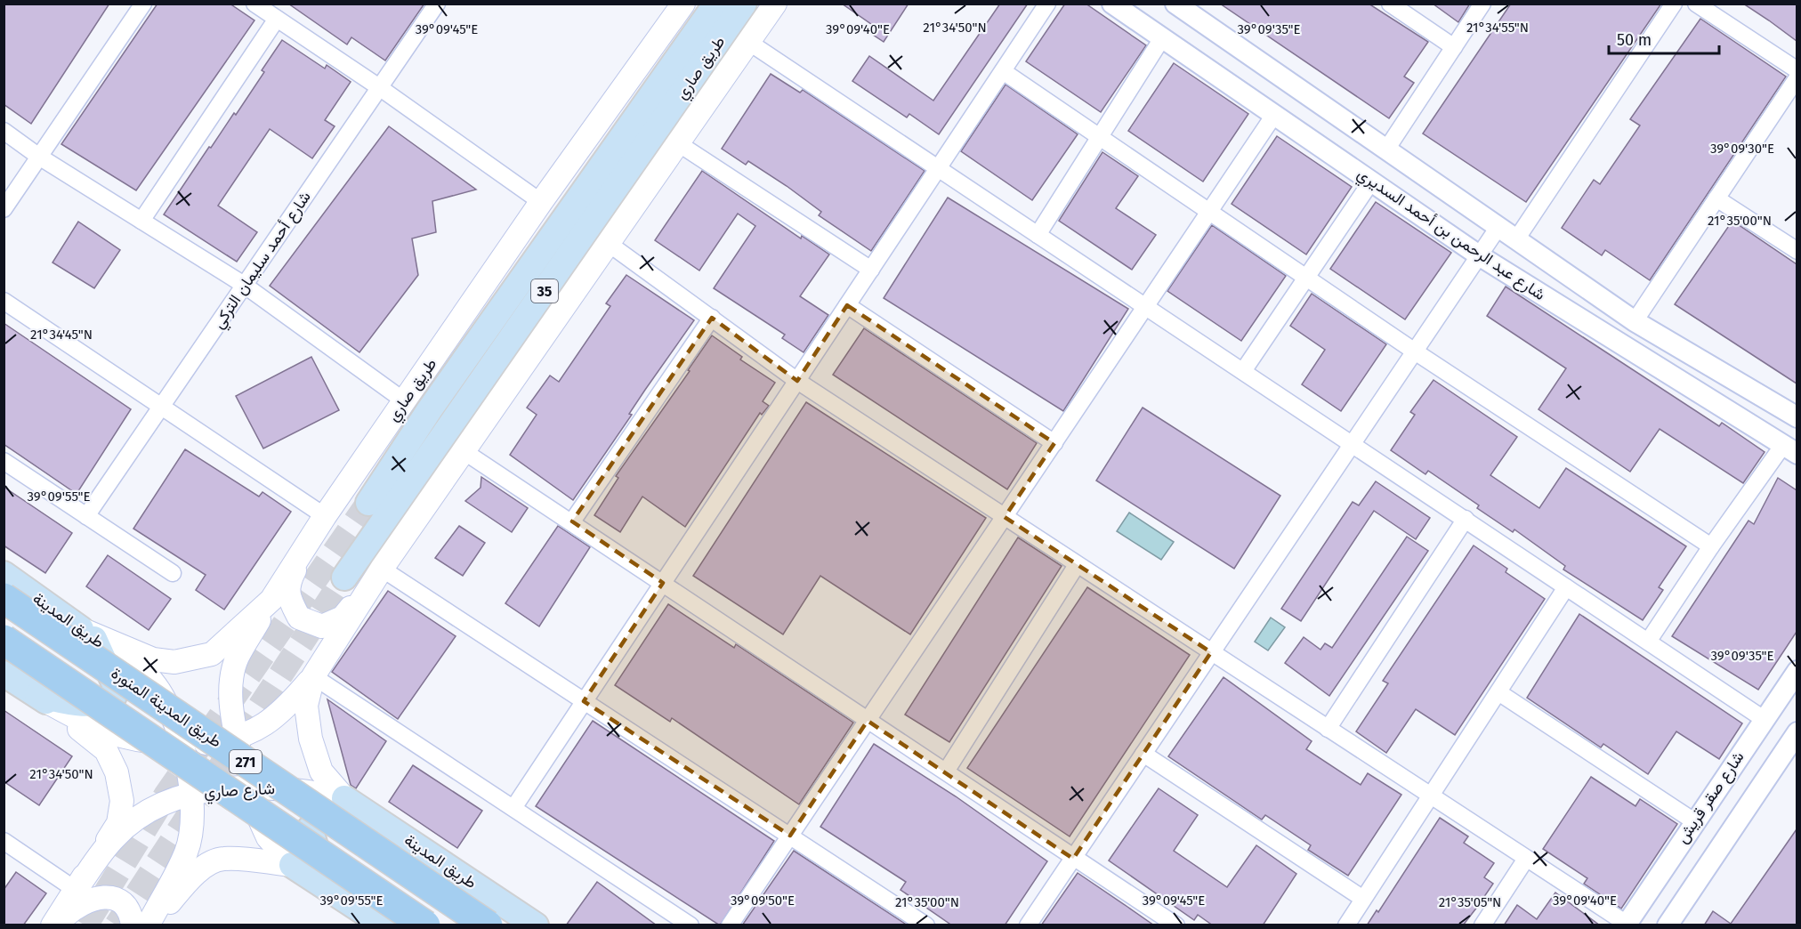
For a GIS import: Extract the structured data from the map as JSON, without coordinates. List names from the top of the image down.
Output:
{
  "streets": {
    "highway": ["طريق المدينة المنورة", "271"],
    "main road": [
      "طريق صاري",
      "35",
      "طريق المدينة",
      "شارع صاري"
    ],
    "street": ["شارع عبد الرحمن بن أحمد السديري", "شارع أحمد سليمان التركي", "شارع صقر قريش"]
  },
  "crossings": [
    ["طريق صاري", "طريق المدينة"],
    ["طريق المدينة", "شارع صاري"]
  ],
  "scale_bar": "50 m",
  "coordinates": [
    "21°34'50\"N",
    "21°34'55\"N",
    "39°09'45\"E",
    "39°09'40\"E",
    "39°09'35\"E",
    "39°09'30\"E",
    "21°35'00\"N",
    "21°34'45\"N",
    "39°09'55\"E",
    "39°09'50\"E",
    "21°35'05\"N"
  ]
}
